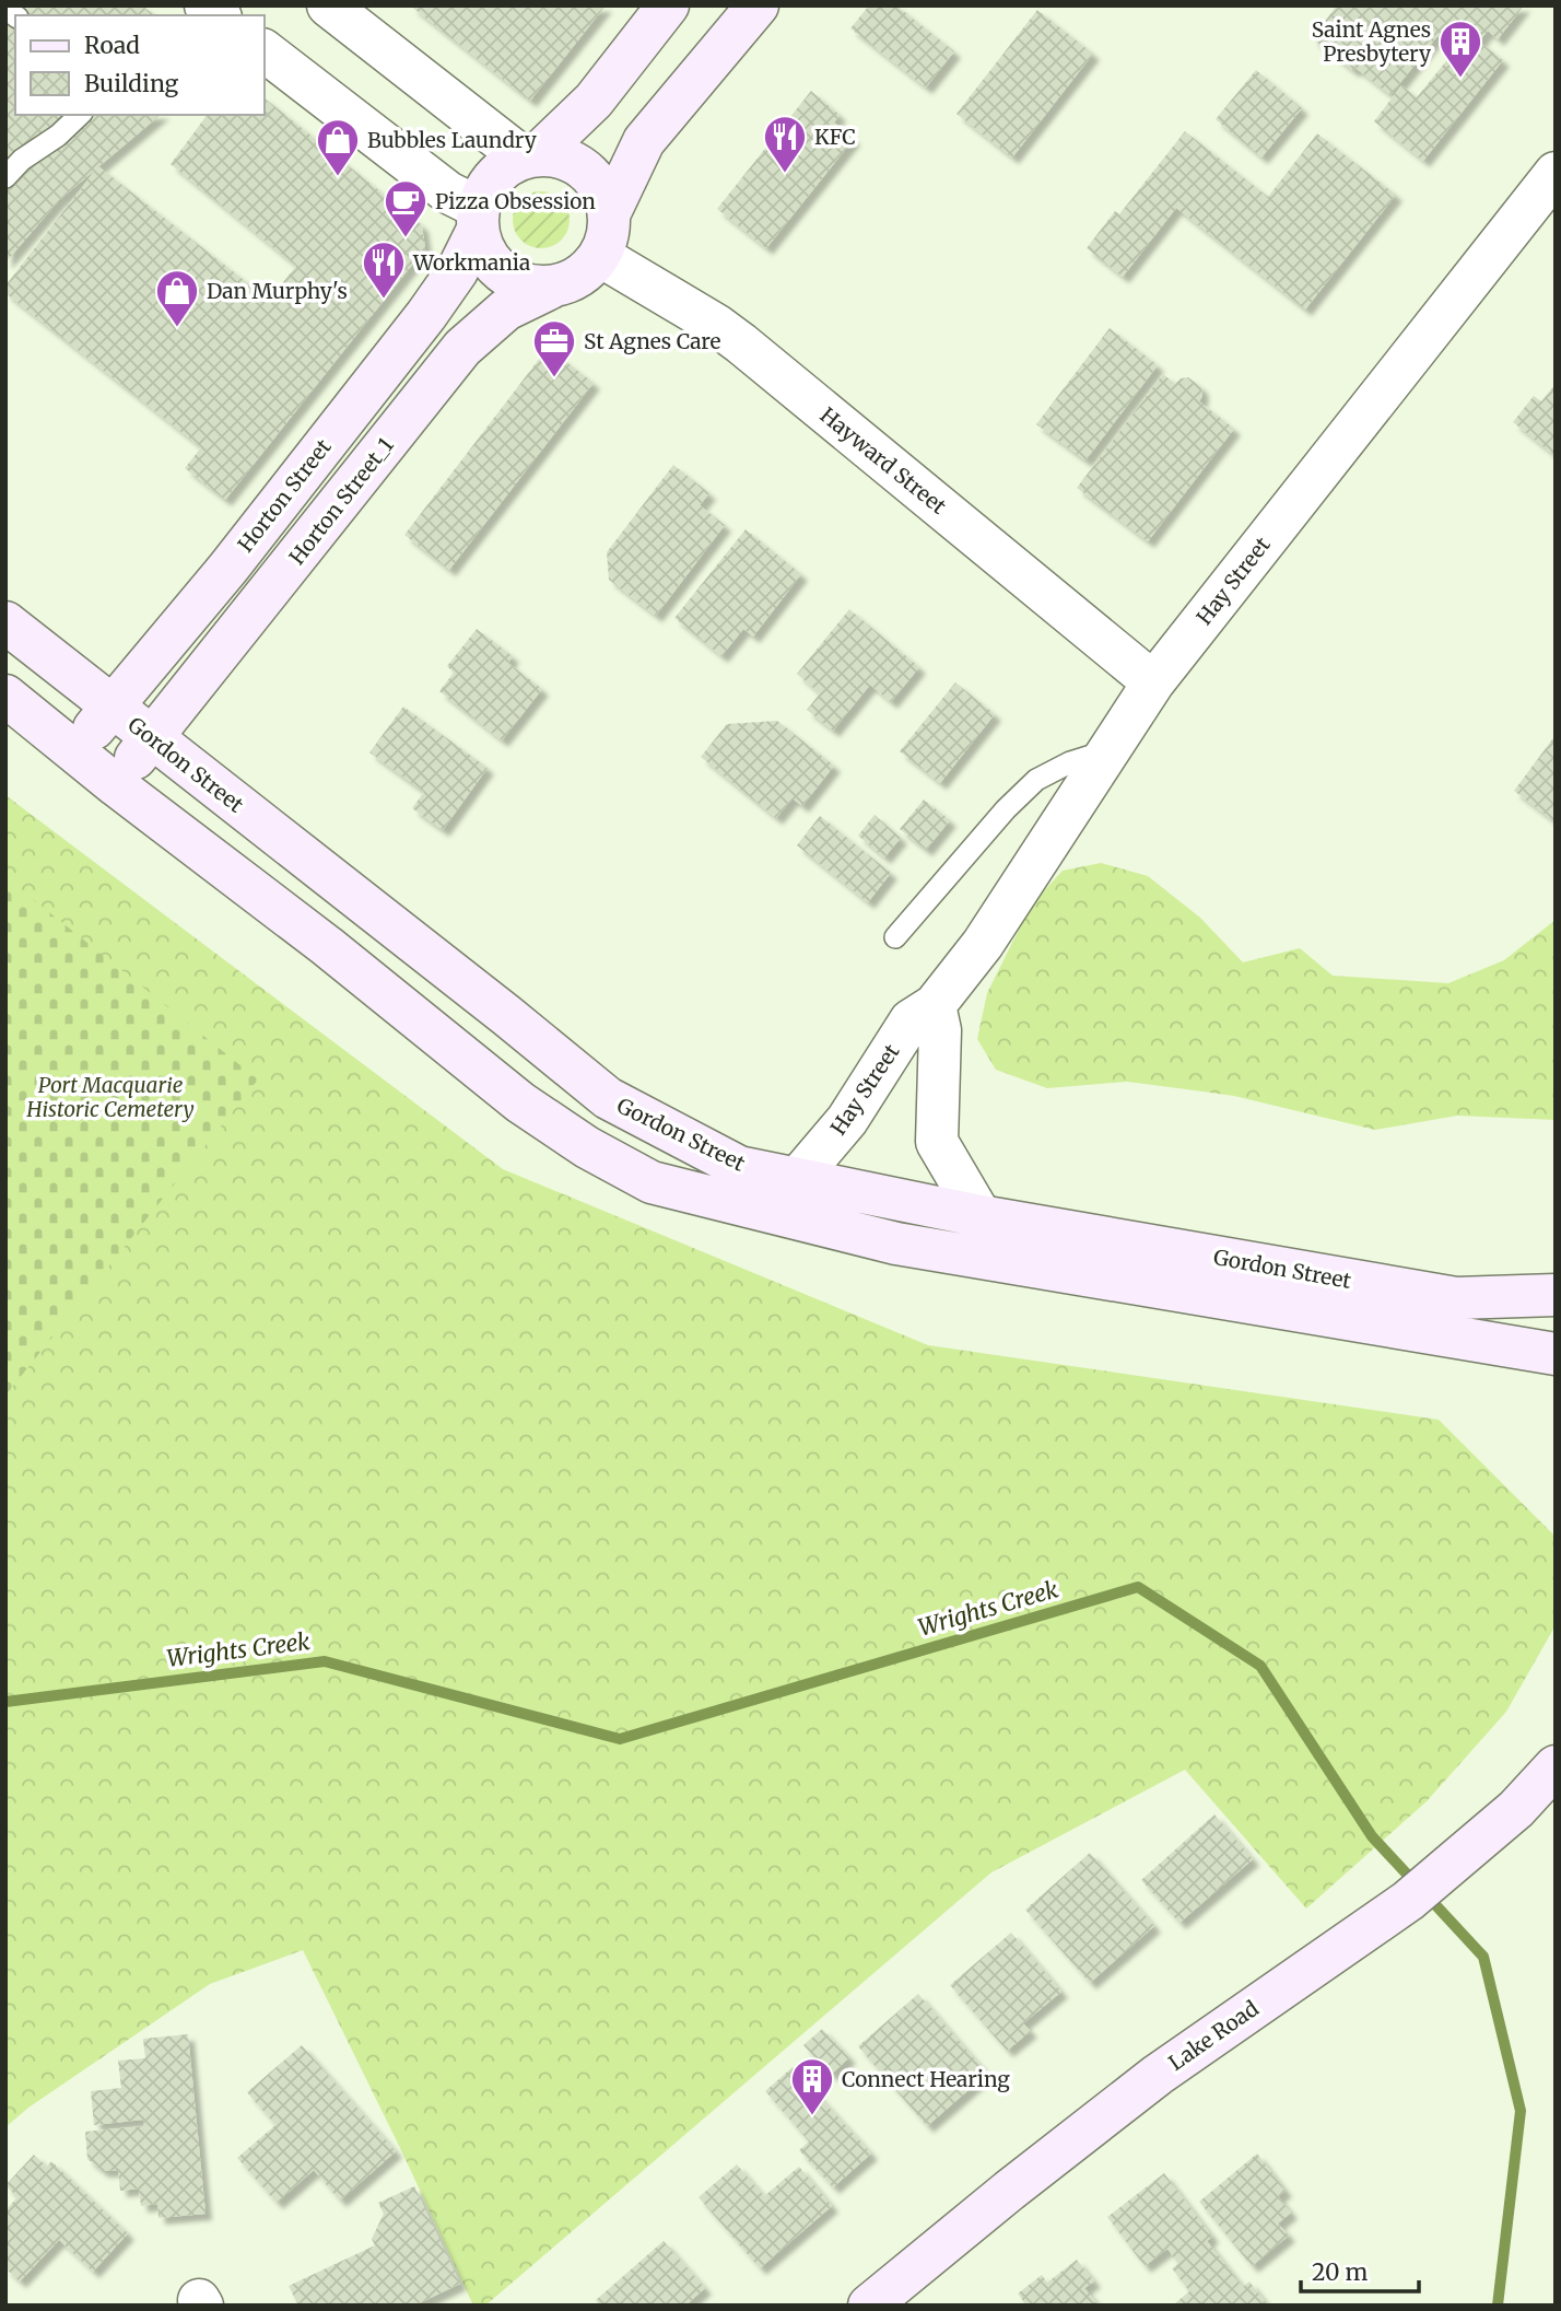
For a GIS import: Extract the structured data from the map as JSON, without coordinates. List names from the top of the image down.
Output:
{
  "streets": {
    "main road": [
      "Horton Street",
      "Horton Street_1",
      "Gordon Street",
      "Lake Road"
    ],
    "street": ["Hayward Street", "Hay Street"]
  },
  "crossings": [
    ["Hayward Street", "Horton Street"],
    ["Hayward Street", "Horton Street_1"],
    ["Hayward Street", "Hay Street"],
    ["Horton Street", "Horton Street_1"],
    ["Horton Street", "Gordon Street"],
    ["Horton Street_1", "Gordon Street"],
    ["Hay Street", "Gordon Street"]
  ],
  "water": ["Wrights Creek"],
  "parks": ["Port Macquarie Historic Cemetery"],
  "places": {
    "building": ["Saint Agnes Presbytery", "Connect Hearing"],
    "restaurant": ["KFC", "Workmania"],
    "shop": ["Bubbles Laundry", "Dan Murphy's"],
    "cafe": ["Pizza Obsession"],
    "office": ["St Agnes Care"]
  },
  "legend": ["Road", "Building"],
  "scale_bar": "20 m"
}
